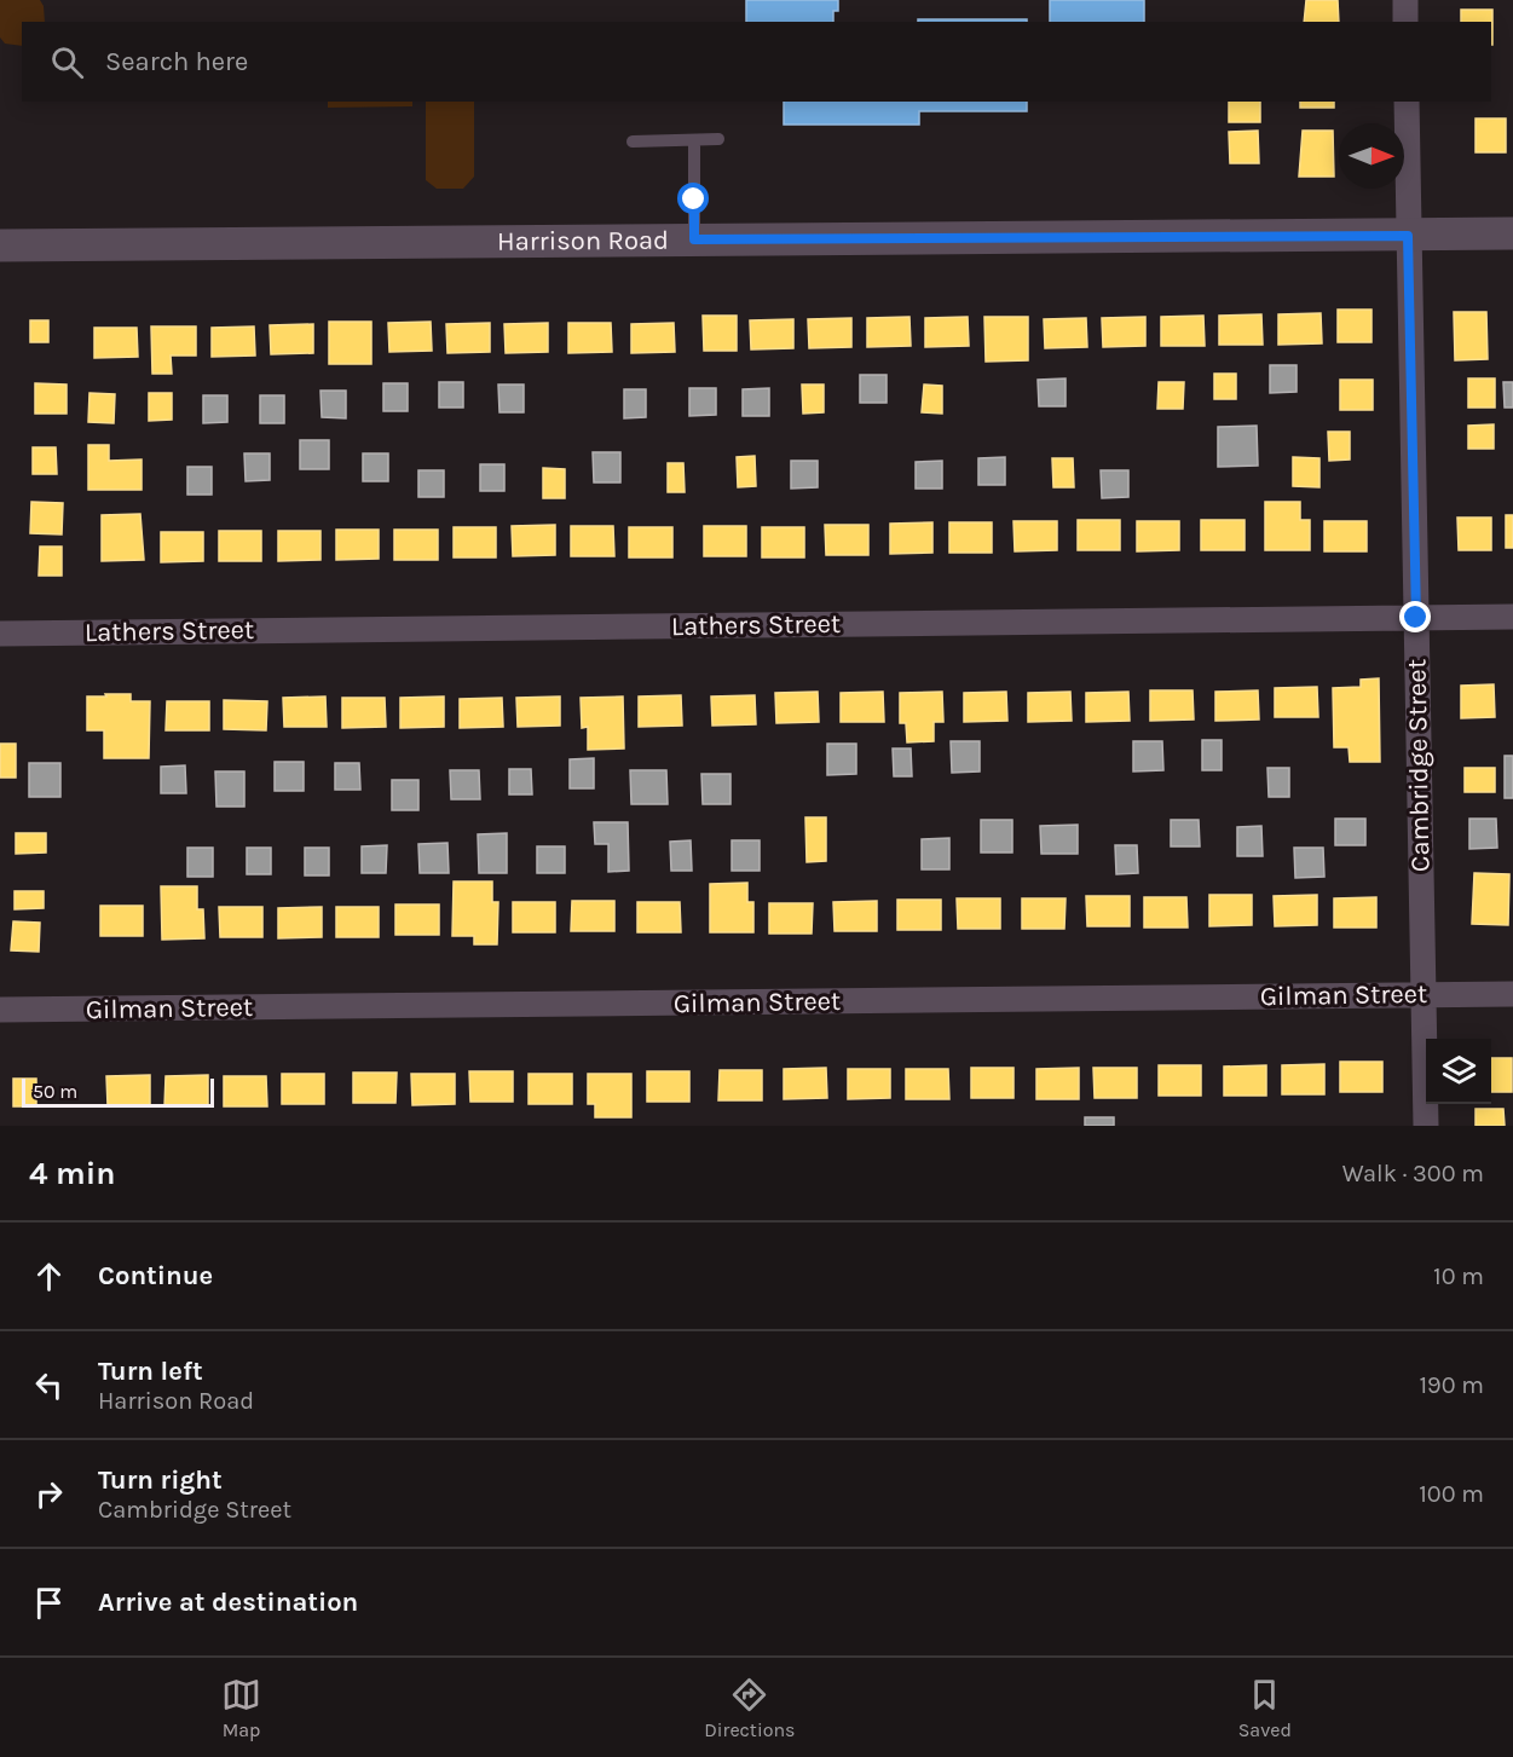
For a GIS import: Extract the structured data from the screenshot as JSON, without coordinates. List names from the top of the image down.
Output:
{
  "streets": {
    "street": [
      "Harrison Road",
      "Lathers Street",
      "Cambridge Street",
      "Gilman Street"
    ]
  },
  "crossings": [
    ["Harrison Road", "Cambridge Street"],
    ["Lathers Street", "Cambridge Street"],
    ["Cambridge Street", "Gilman Street"]
  ],
  "scale_bar": "50 m",
  "north": "right",
  "page": {
    "search": "Search here",
    "scale": "50 m",
    "heading": ["4 min", "Walk · 300 m"],
    "list": [
      ["Continue", "10 m"],
      ["Turn left", "Harrison Road", "190 m"],
      ["Turn right", "Cambridge Street", "100 m"],
      "Arrive at destination"
    ],
    "nav": ["Map", "Directions", "Saved"]
  }
}
